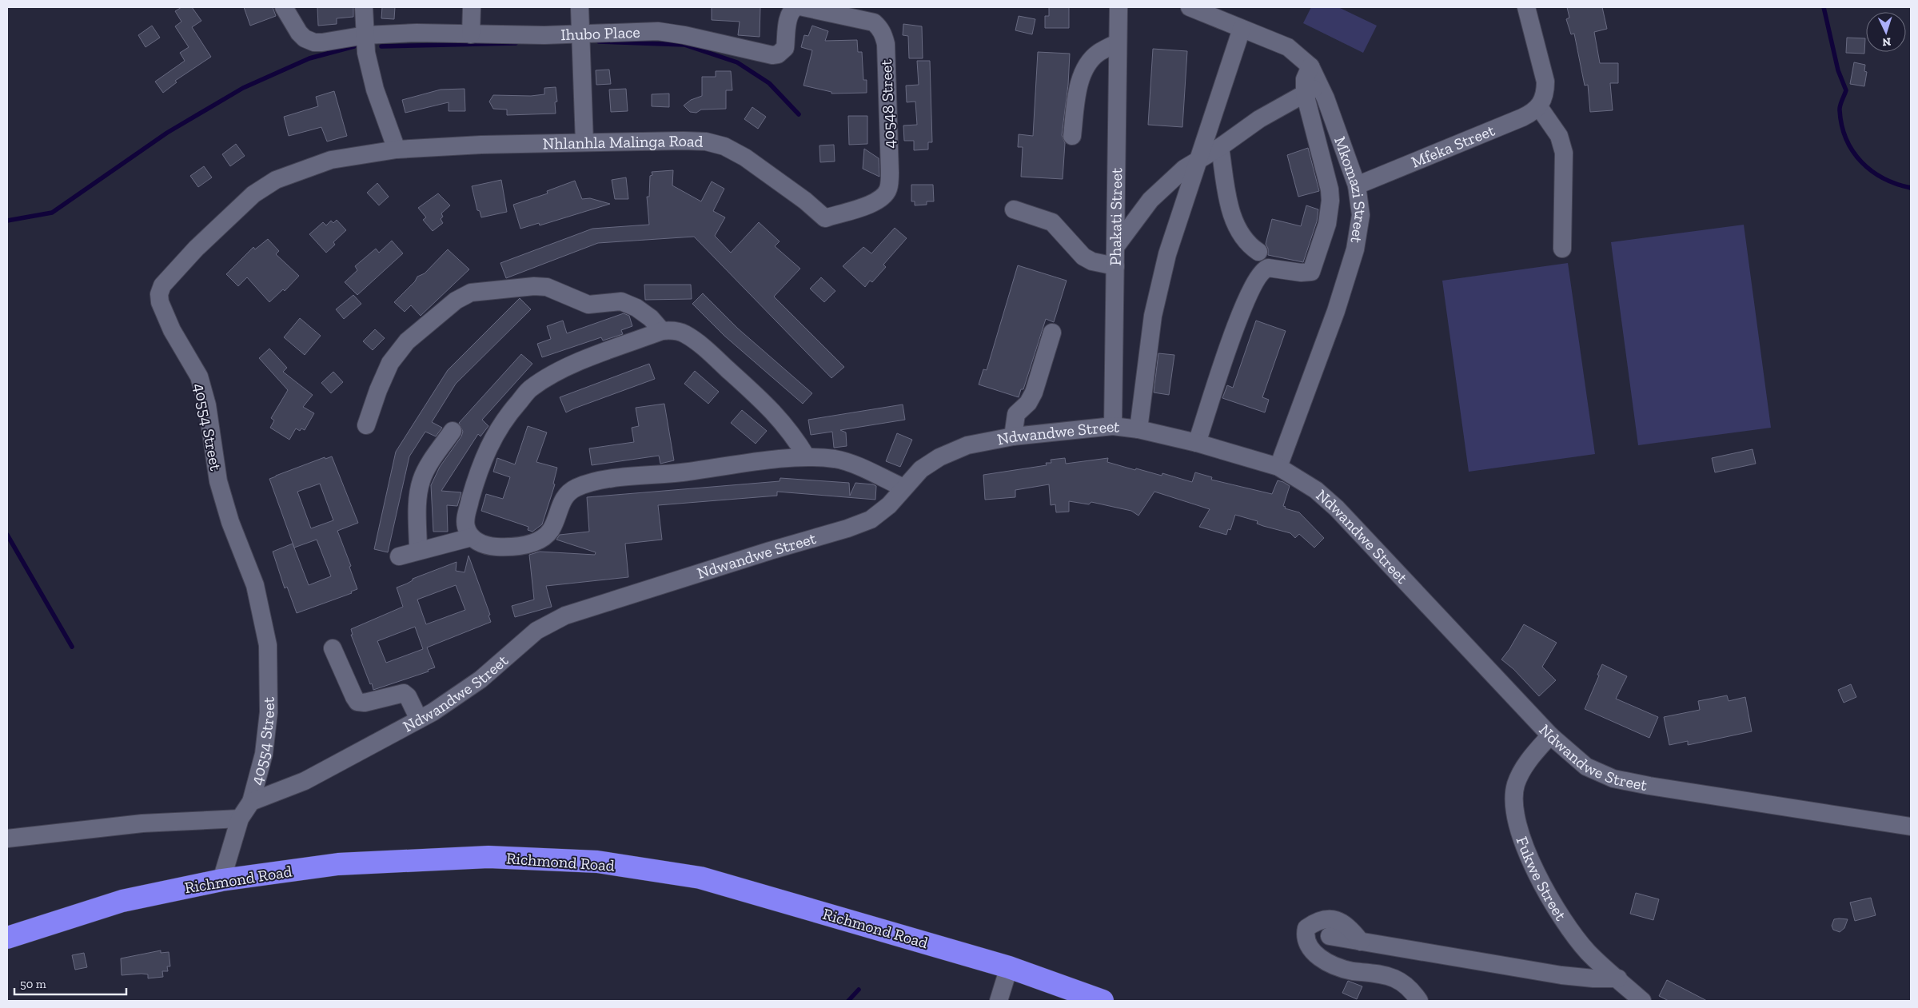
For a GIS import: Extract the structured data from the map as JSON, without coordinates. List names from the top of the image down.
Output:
{
  "streets": {
    "highway": ["Richmond Road"],
    "street": [
      "Ihubo Place",
      "40548 Street",
      "Nhlanhla Malinga Road",
      "Mfeka Street",
      "Mkomazi Street",
      "Phakati Street",
      "40554 Street",
      "Ndwandwe Street",
      "Fukwe Street"
    ]
  },
  "crossings": [
    ["40548 Street", "Nhlanhla Malinga Road"],
    ["Nhlanhla Malinga Road", "40554 Street"],
    ["Mfeka Street", "Mkomazi Street"],
    ["Mkomazi Street", "Ndwandwe Street"],
    ["Phakati Street", "Ndwandwe Street"],
    ["40554 Street", "Ndwandwe Street"],
    ["Ndwandwe Street", "Fukwe Street"]
  ],
  "scale_bar": "50 m",
  "north": "bottom"
}
